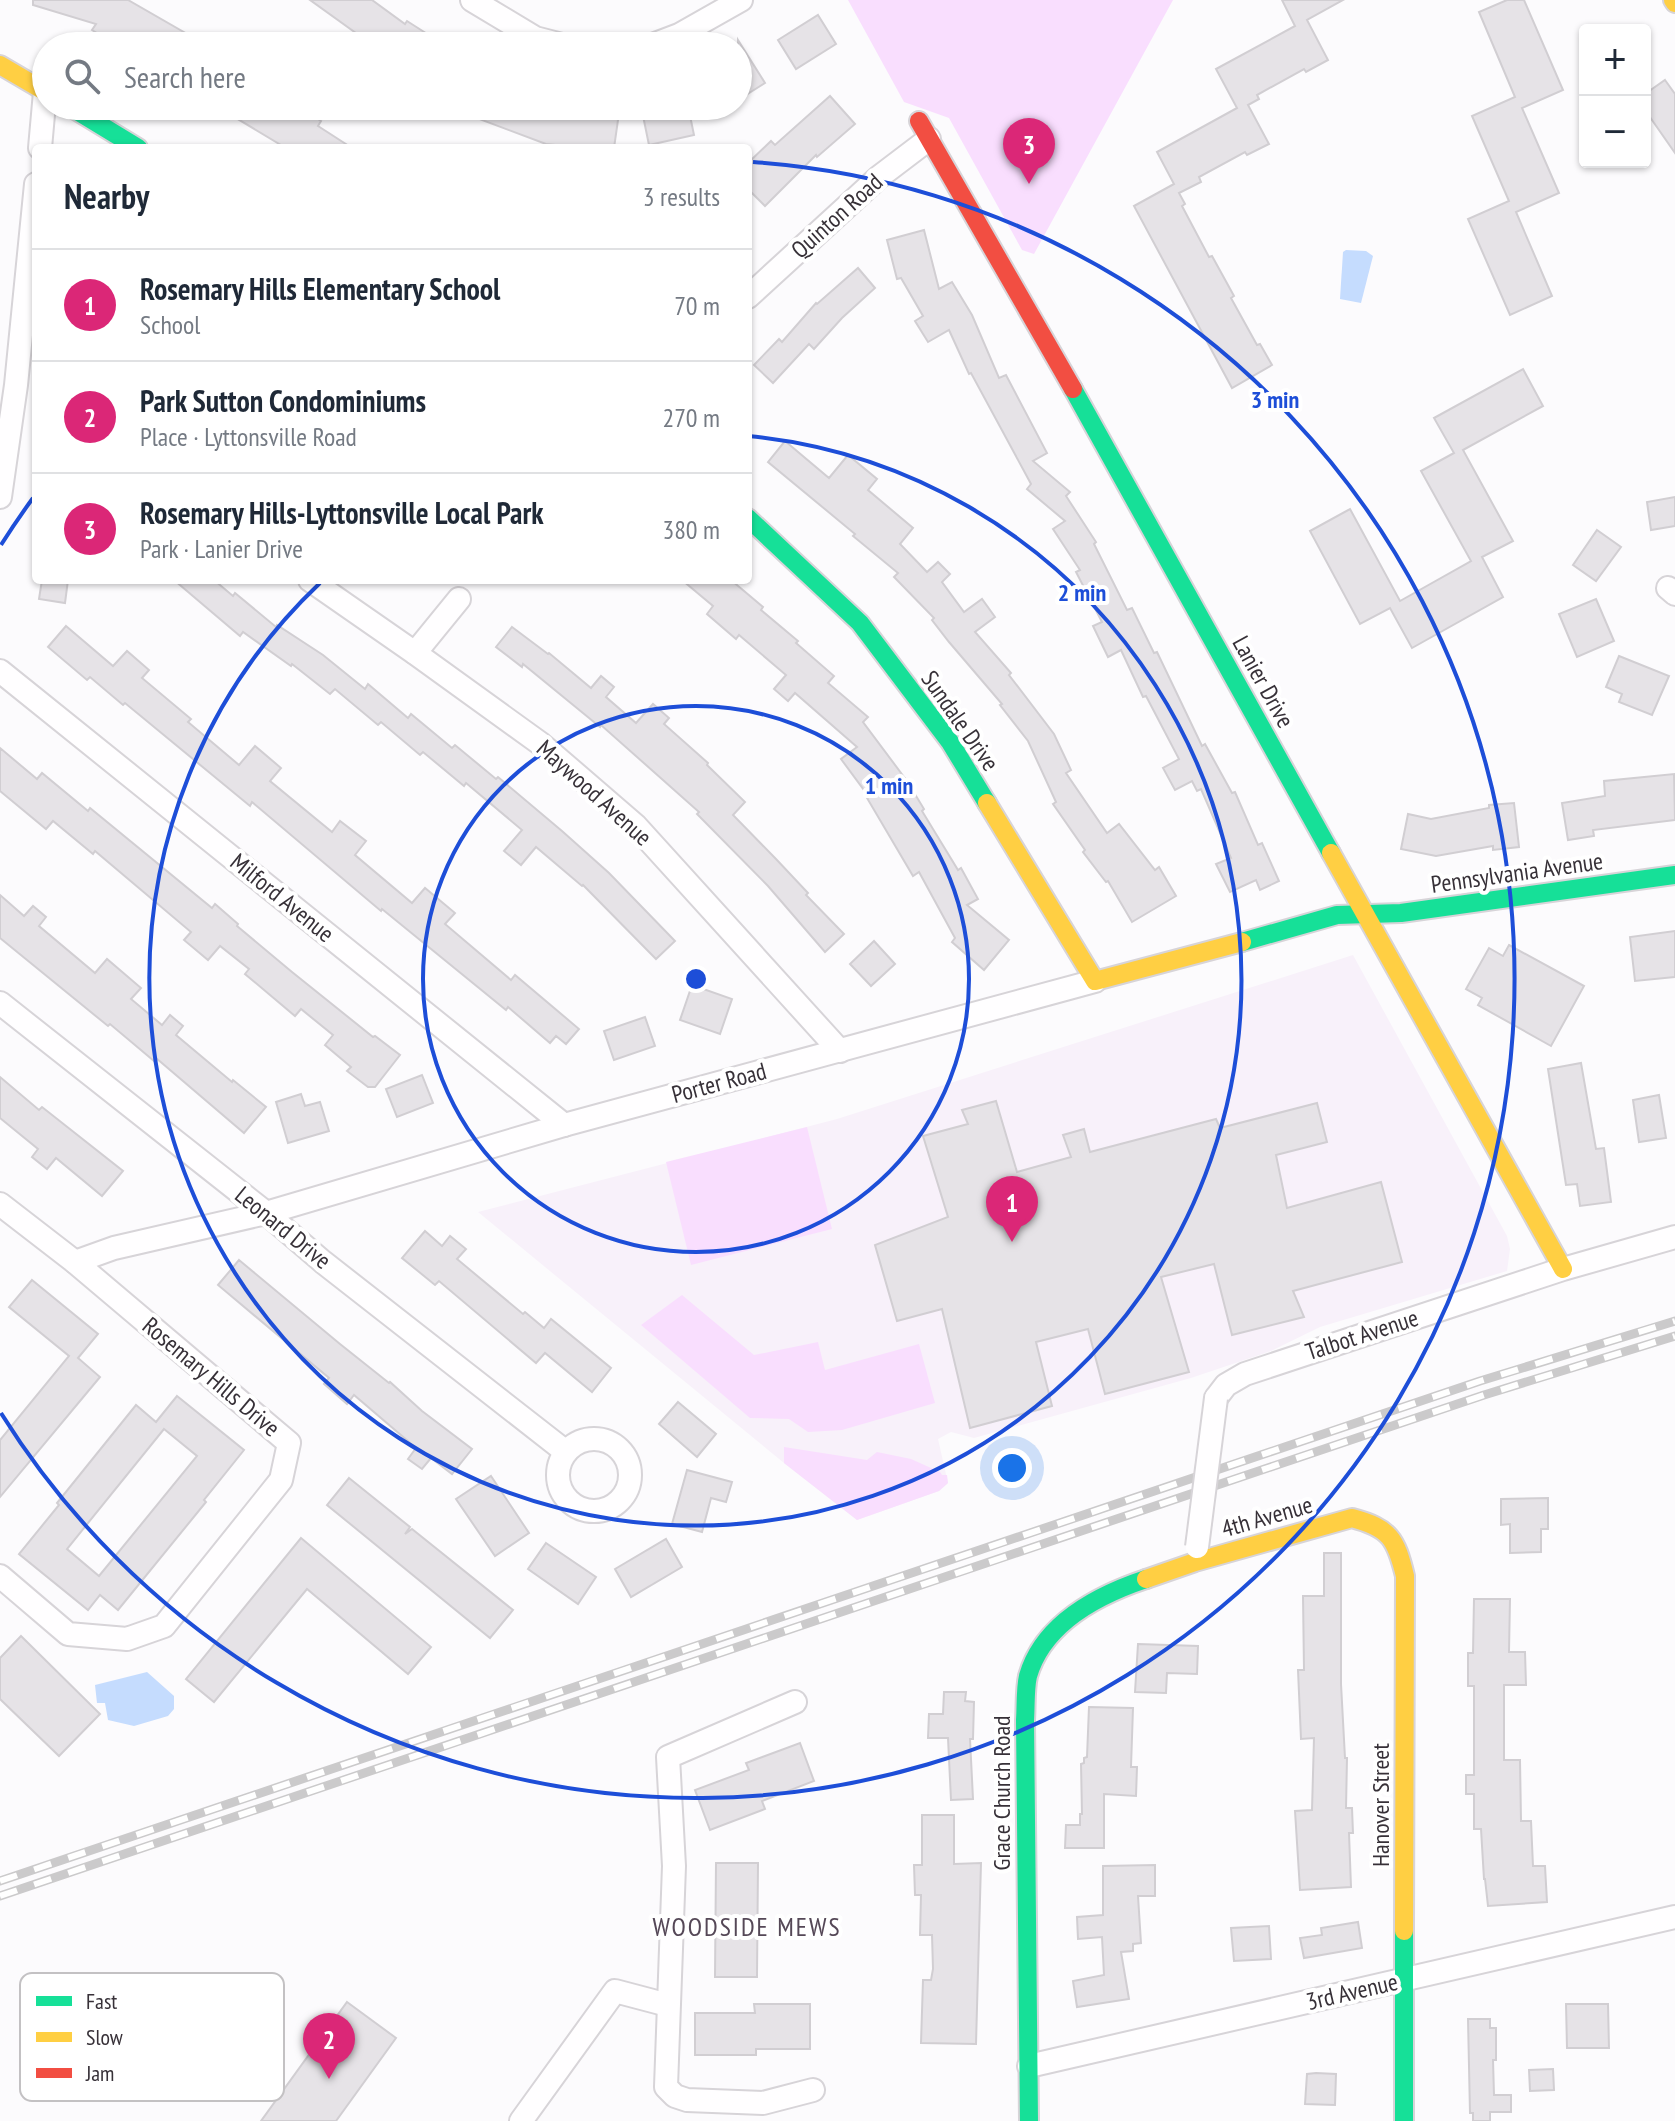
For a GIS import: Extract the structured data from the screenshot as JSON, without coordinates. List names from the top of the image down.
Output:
{
  "streets": {
    "street": [
      "Quinton Road",
      "Lanier Drive",
      "Sundale Drive",
      "Maywood Avenue",
      "Pennsylvania Avenue",
      "Milford Avenue",
      "Porter Road",
      "Leonard Drive",
      "Talbot Avenue",
      "Rosemary Hills Drive",
      "4th Avenue",
      "Grace Church Road",
      "Hanover Street",
      "3rd Avenue"
    ]
  },
  "crossings": [
    ["Quinton Road", "Lanier Drive"],
    ["Lanier Drive", "Pennsylvania Avenue"],
    ["Lanier Drive", "Porter Road"],
    ["Lanier Drive", "Talbot Avenue"],
    ["Sundale Drive", "Porter Road"],
    ["Maywood Avenue", "Porter Road"],
    ["Pennsylvania Avenue", "Porter Road"],
    ["Milford Avenue", "Porter Road"],
    ["Porter Road", "Leonard Drive"],
    ["Porter Road", "Rosemary Hills Drive"],
    ["Talbot Avenue", "4th Avenue"],
    ["Talbot Avenue", "Grace Church Road"],
    ["4th Avenue", "Grace Church Road"],
    ["4th Avenue", "Hanover Street"],
    ["Grace Church Road", "3rd Avenue"],
    ["Hanover Street", "3rd Avenue"]
  ],
  "districts": ["WOODSIDE MEWS"],
  "legend": ["Fast", "Slow", "Jam"],
  "page": {
    "map_buttons": ["+", "−"],
    "search": "Search here",
    "pins": ["3", "1", "2"],
    "heading": ["Nearby", "3 results"],
    "list": [
      {
        "mark": "1",
        "name": "Rosemary Hills Elementary School",
        "note": "School",
        "value": "70 m"
      },
      {
        "mark": "2",
        "name": "Park Sutton Condominiums",
        "note": "Place · Lyttonsville Road",
        "value": "270 m"
      },
      {
        "mark": "3",
        "name": "Rosemary Hills-Lyttonsville Local Park",
        "note": "Park · Lanier Drive",
        "value": "380 m"
      }
    ]
  },
  "rings": ["3 min", "2 min", "1 min"]
}
